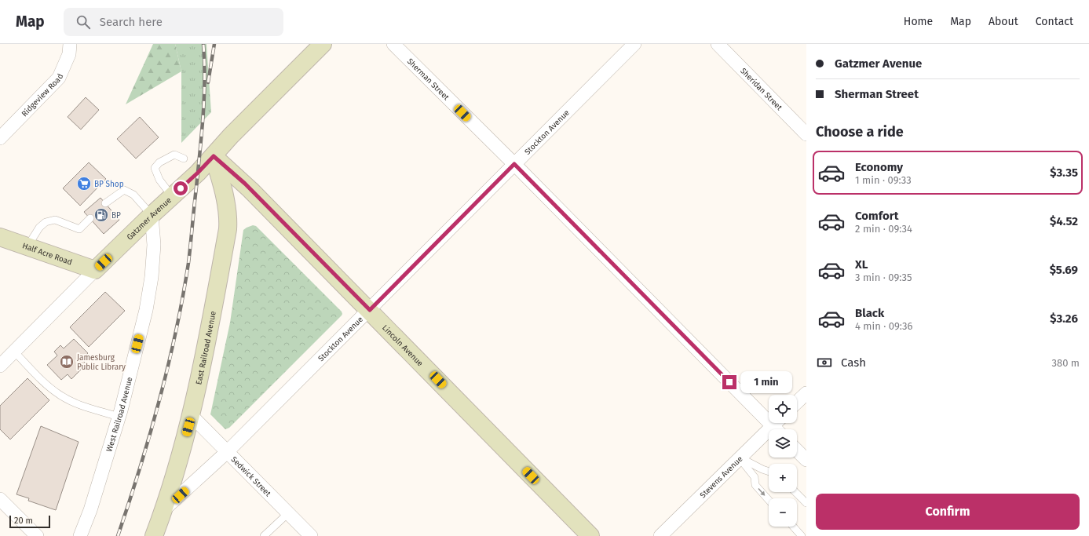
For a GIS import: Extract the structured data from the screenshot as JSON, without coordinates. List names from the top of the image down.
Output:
{
  "streets": {
    "street": [
      "Sherman Street",
      "Sheridan Street",
      "Ridgeview Road",
      "Stockton Avenue",
      "Gatzmer Avenue",
      "Half Acre Road",
      "Lincoln Avenue",
      "East Railroad Avenue",
      "West Railroad Avenue",
      "Sedwick Street",
      "Stevens Avenue"
    ]
  },
  "crossings": [
    ["Sherman Street", "Stockton Avenue"],
    ["Sherman Street", "Stevens Avenue"],
    ["Stockton Avenue", "Lincoln Avenue"],
    ["Stockton Avenue", "East Railroad Avenue"],
    ["Stockton Avenue", "Sedwick Street"],
    ["Gatzmer Avenue", "Half Acre Road"],
    ["Gatzmer Avenue", "Lincoln Avenue"],
    ["Gatzmer Avenue", "East Railroad Avenue"],
    ["Gatzmer Avenue", "West Railroad Avenue"],
    ["Lincoln Avenue", "East Railroad Avenue"],
    ["East Railroad Avenue", "Sedwick Street"]
  ],
  "places": {
    "supermarket": ["BP Shop"],
    "fuel station": ["BP"],
    "library": ["Jamesburg Public Library"]
  },
  "scale_bar": "20 m",
  "page": {
    "header": "Map",
    "search": "Search here",
    "nav": [
      "Home",
      "Map",
      "About",
      "Contact"
    ],
    "banner": ["Gatzmer Avenue", "Sherman Street"],
    "heading": "Choose a ride",
    "list": [
      {
        "name": "Economy",
        "note": "1 min · 09:33",
        "value": "$3.35"
      },
      {
        "name": "Comfort",
        "note": "2 min · 09:34",
        "value": "$4.52"
      },
      {
        "name": "XL",
        "note": "3 min · 09:35",
        "value": "$5.69"
      },
      {
        "name": "Black",
        "note": "4 min · 09:36",
        "value": "$3.26"
      }
    ],
    "pay": ["Cash", "380 m"],
    "bubble": "1 min",
    "map_buttons": ["+", "−"],
    "buttons": "Confirm",
    "scale": "20 m"
  }
}
